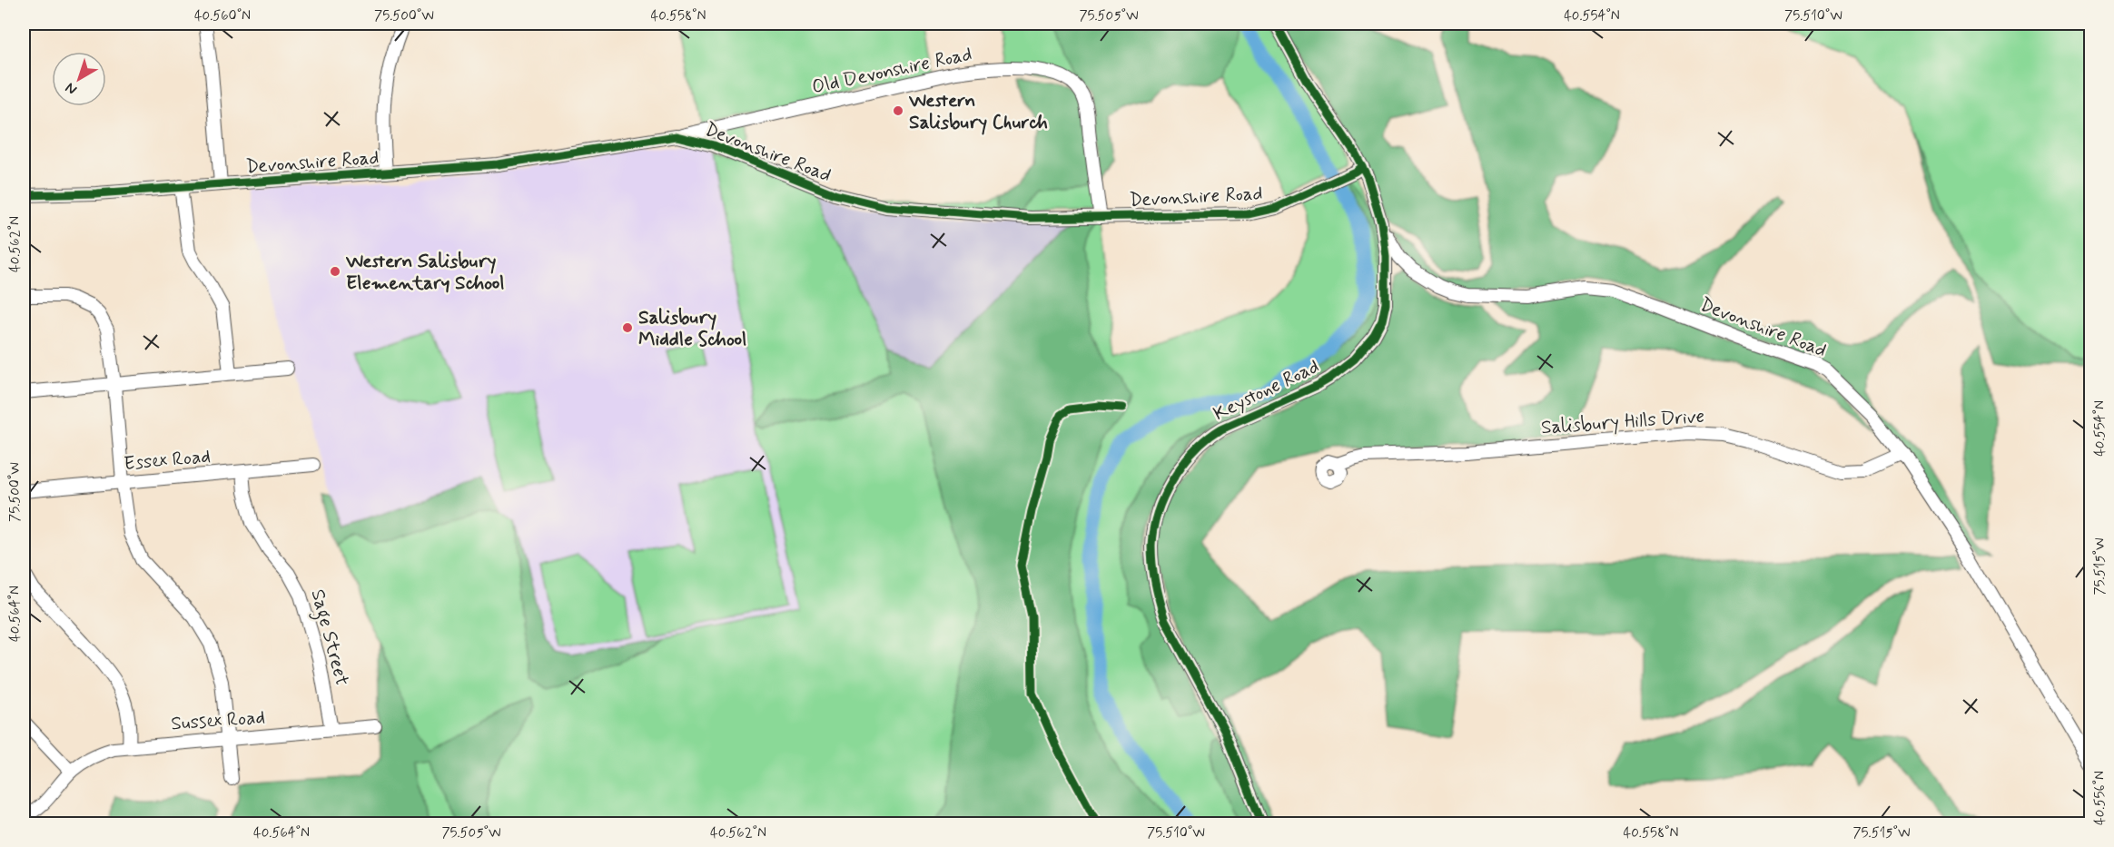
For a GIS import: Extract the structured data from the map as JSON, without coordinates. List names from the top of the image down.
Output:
{
  "streets": {
    "street": [
      "Old Devonshire Road",
      "Devonshire Road",
      "Keystone Road",
      "Salisbury Hills Drive",
      "Essex Road",
      "Sage Street",
      "Sussex Road"
    ]
  },
  "crossings": [
    ["Old Devonshire Road", "Devonshire Road"],
    ["Devonshire Road", "Keystone Road"],
    ["Devonshire Road", "Salisbury Hills Drive"],
    ["Essex Road", "Sage Street"],
    ["Sage Street", "Sussex Road"]
  ],
  "places": ["Western Salisbury Church", "Western Salisbury Elementary School", "Salisbury Middle School"],
  "north": "bottom left",
  "coordinates": [
    "40.560°N",
    "75.500°W",
    "40.558°N",
    "75.505°W",
    "40.554°N",
    "75.510°W",
    "40.562°N",
    "75.515°W",
    "40.564°N",
    "40.556°N"
  ]
}
